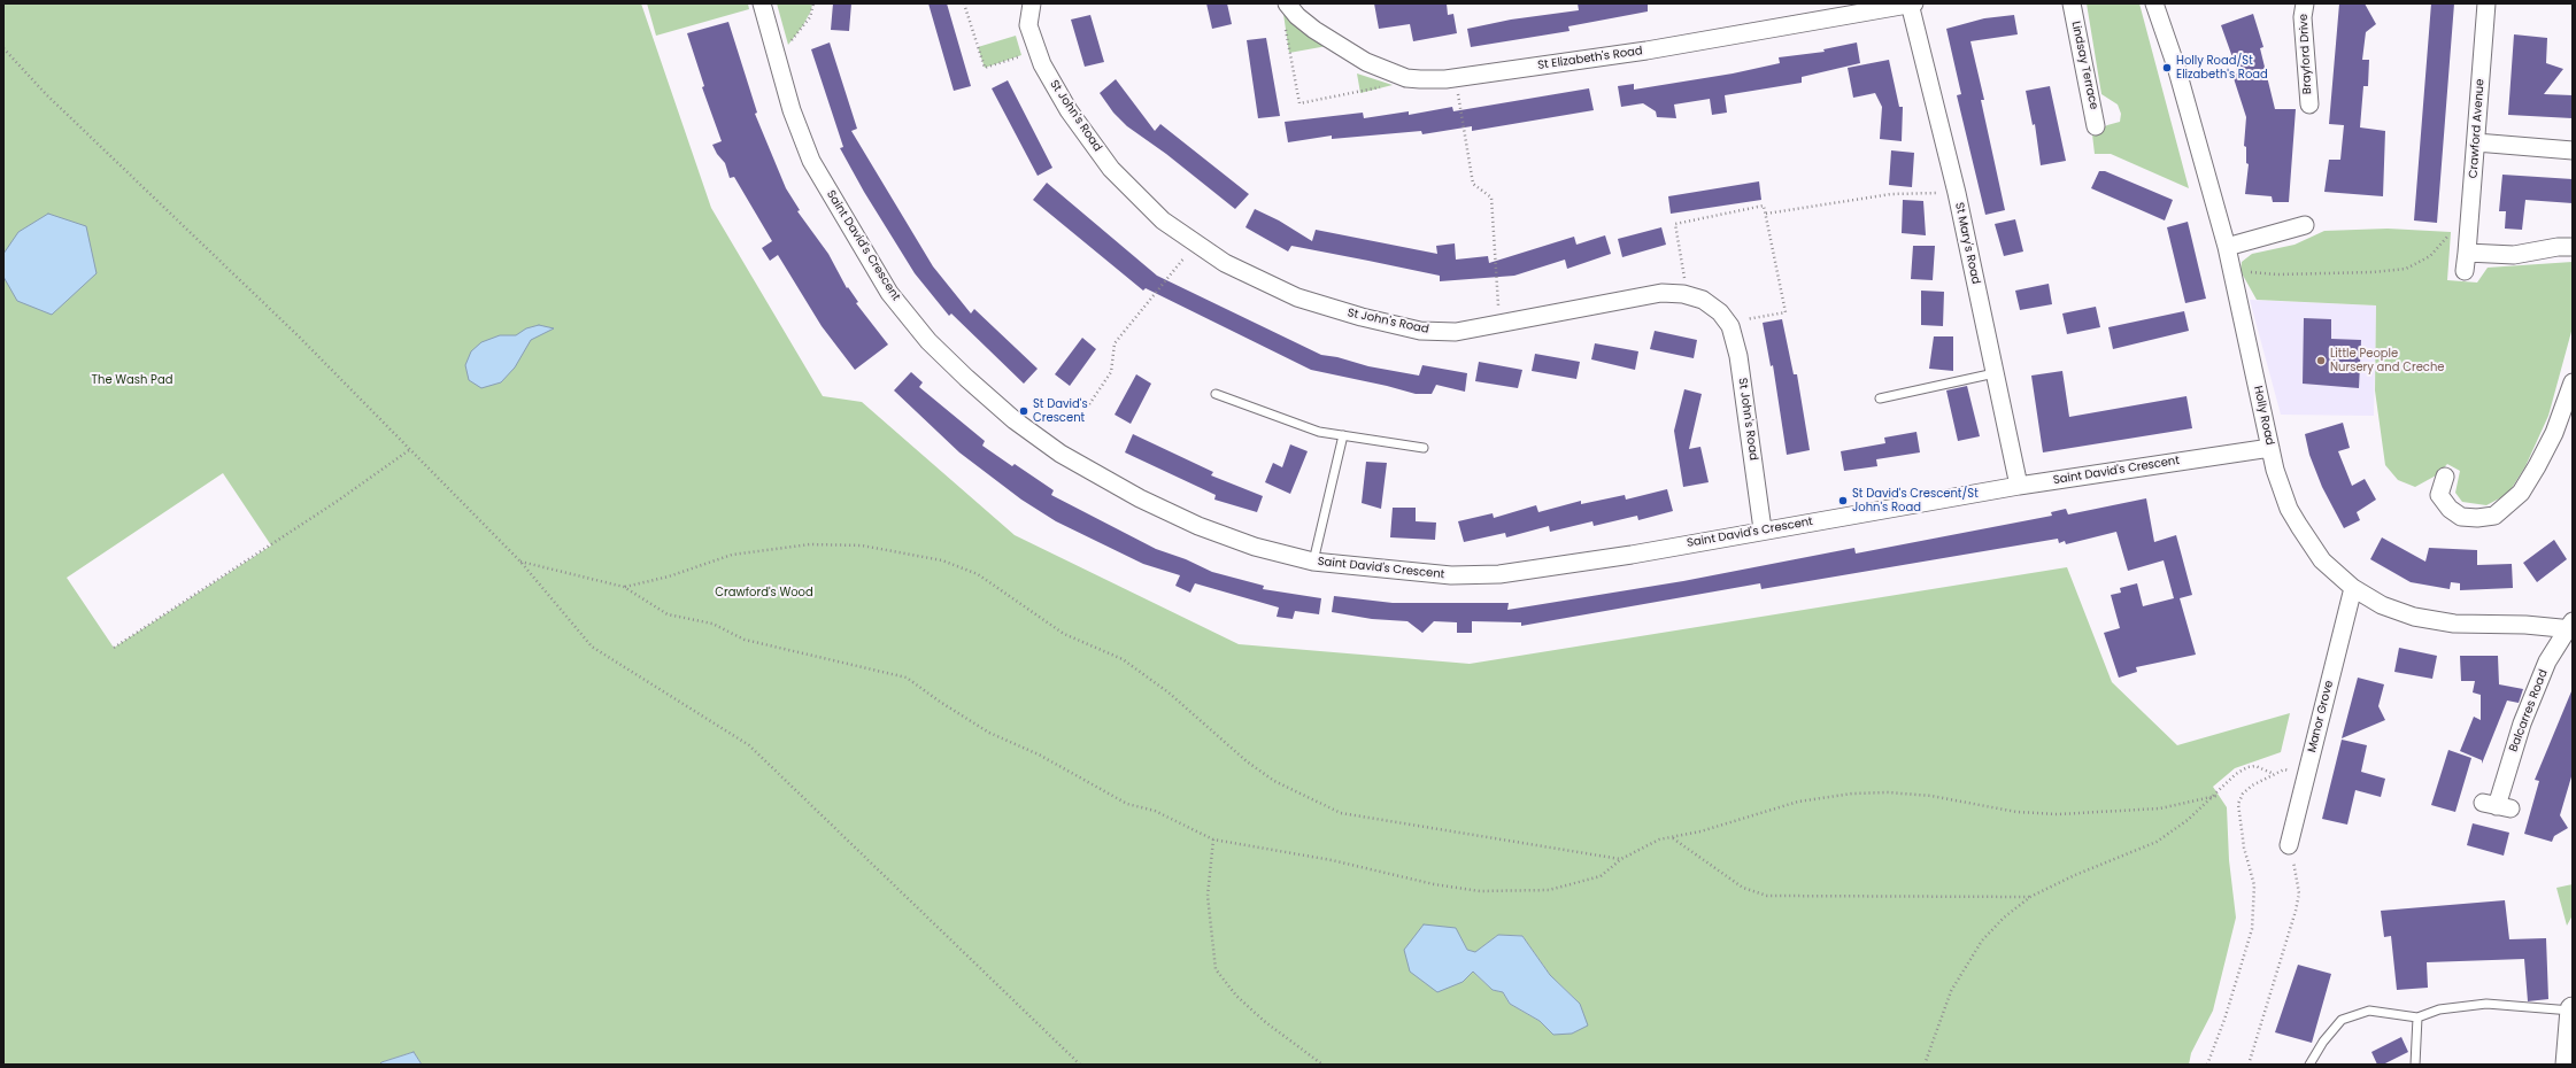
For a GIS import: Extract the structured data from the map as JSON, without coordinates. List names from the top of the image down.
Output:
{
  "streets": {
    "street": [
      "Brayford Drive",
      "St Elizabeth's Road",
      "Lindsay Terrace",
      "St John's Road",
      "Crawford Avenue",
      "St Mary's Road",
      "Saint David's Crescent",
      "Holly Road",
      "Balcarres Road",
      "Manor Grove"
    ]
  },
  "crossings": [
    ["St Elizabeth's Road", "St Mary's Road"],
    ["St John's Road", "Saint David's Crescent"],
    ["St Mary's Road", "Saint David's Crescent"],
    ["Saint David's Crescent", "Holly Road"],
    ["Holly Road", "Balcarres Road"],
    ["Holly Road", "Manor Grove"]
  ],
  "parks": ["The Wash Pad", "Crawford's Wood"],
  "places": [
    "Holly Road/St Elizabeth's Road",
    "Little People Nursery and Creche",
    "St David's Crescent",
    "St David's Crescent/St John's Road"
  ]
}
